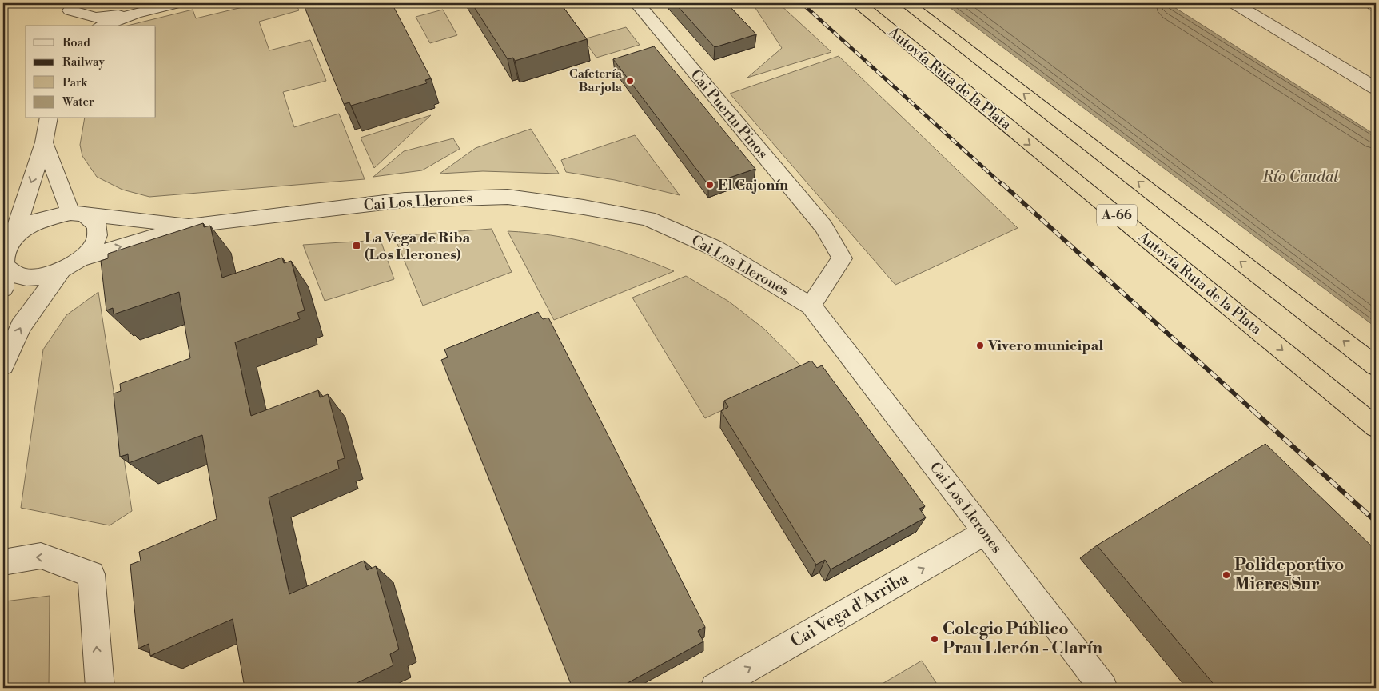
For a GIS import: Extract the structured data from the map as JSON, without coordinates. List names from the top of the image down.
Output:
{
  "streets": {
    "highway": ["Autovía Ruta de la Plata", "A-66"],
    "street": ["Cai Puertu Pinos", "Cai Los Llerones", "Cai Vega d'Arriba"]
  },
  "crossings": [
    ["Cai Puertu Pinos", "Cai Los Llerones"],
    ["Cai Los Llerones", "Cai Vega d'Arriba"]
  ],
  "one_way": ["Cai Vega d'Arriba"],
  "water": ["Río Caudal"],
  "places": {
    "other": [
      "Cafetería Barjola",
      "El Cajonín",
      "Vivero municipal",
      "Polideportivo Mieres Sur",
      "Colegio Público Prau Llerón - Clarín"
    ],
    "transit": ["La Vega de Riba (Los Llerones)"]
  },
  "legend": [
    "Road",
    "Railway",
    "Park",
    "Water"
  ]
}
